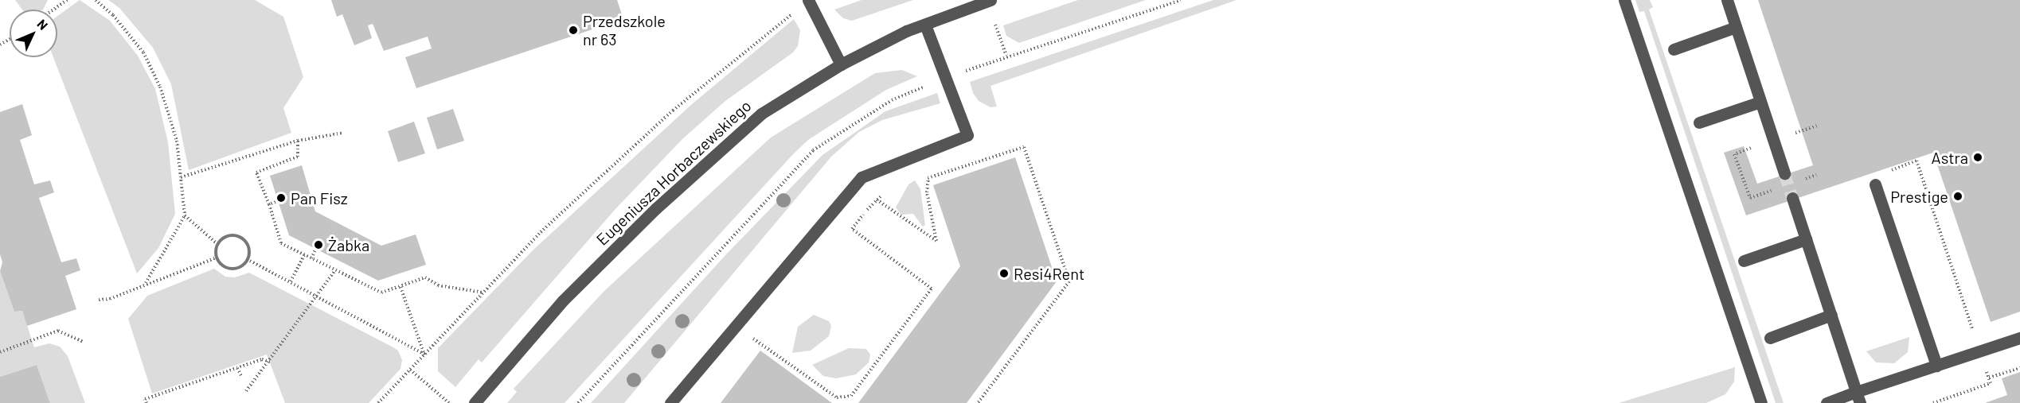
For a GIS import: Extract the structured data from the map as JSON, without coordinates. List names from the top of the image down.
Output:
{
  "streets": {
    "street": ["Eugeniusza Horbaczewskiego"]
  },
  "places": [
    "Przedszkole nr 63",
    "Astra",
    "Prestige",
    "Pan Fisz",
    "Żabka",
    "Resi4Rent"
  ],
  "north": "top right"
}
